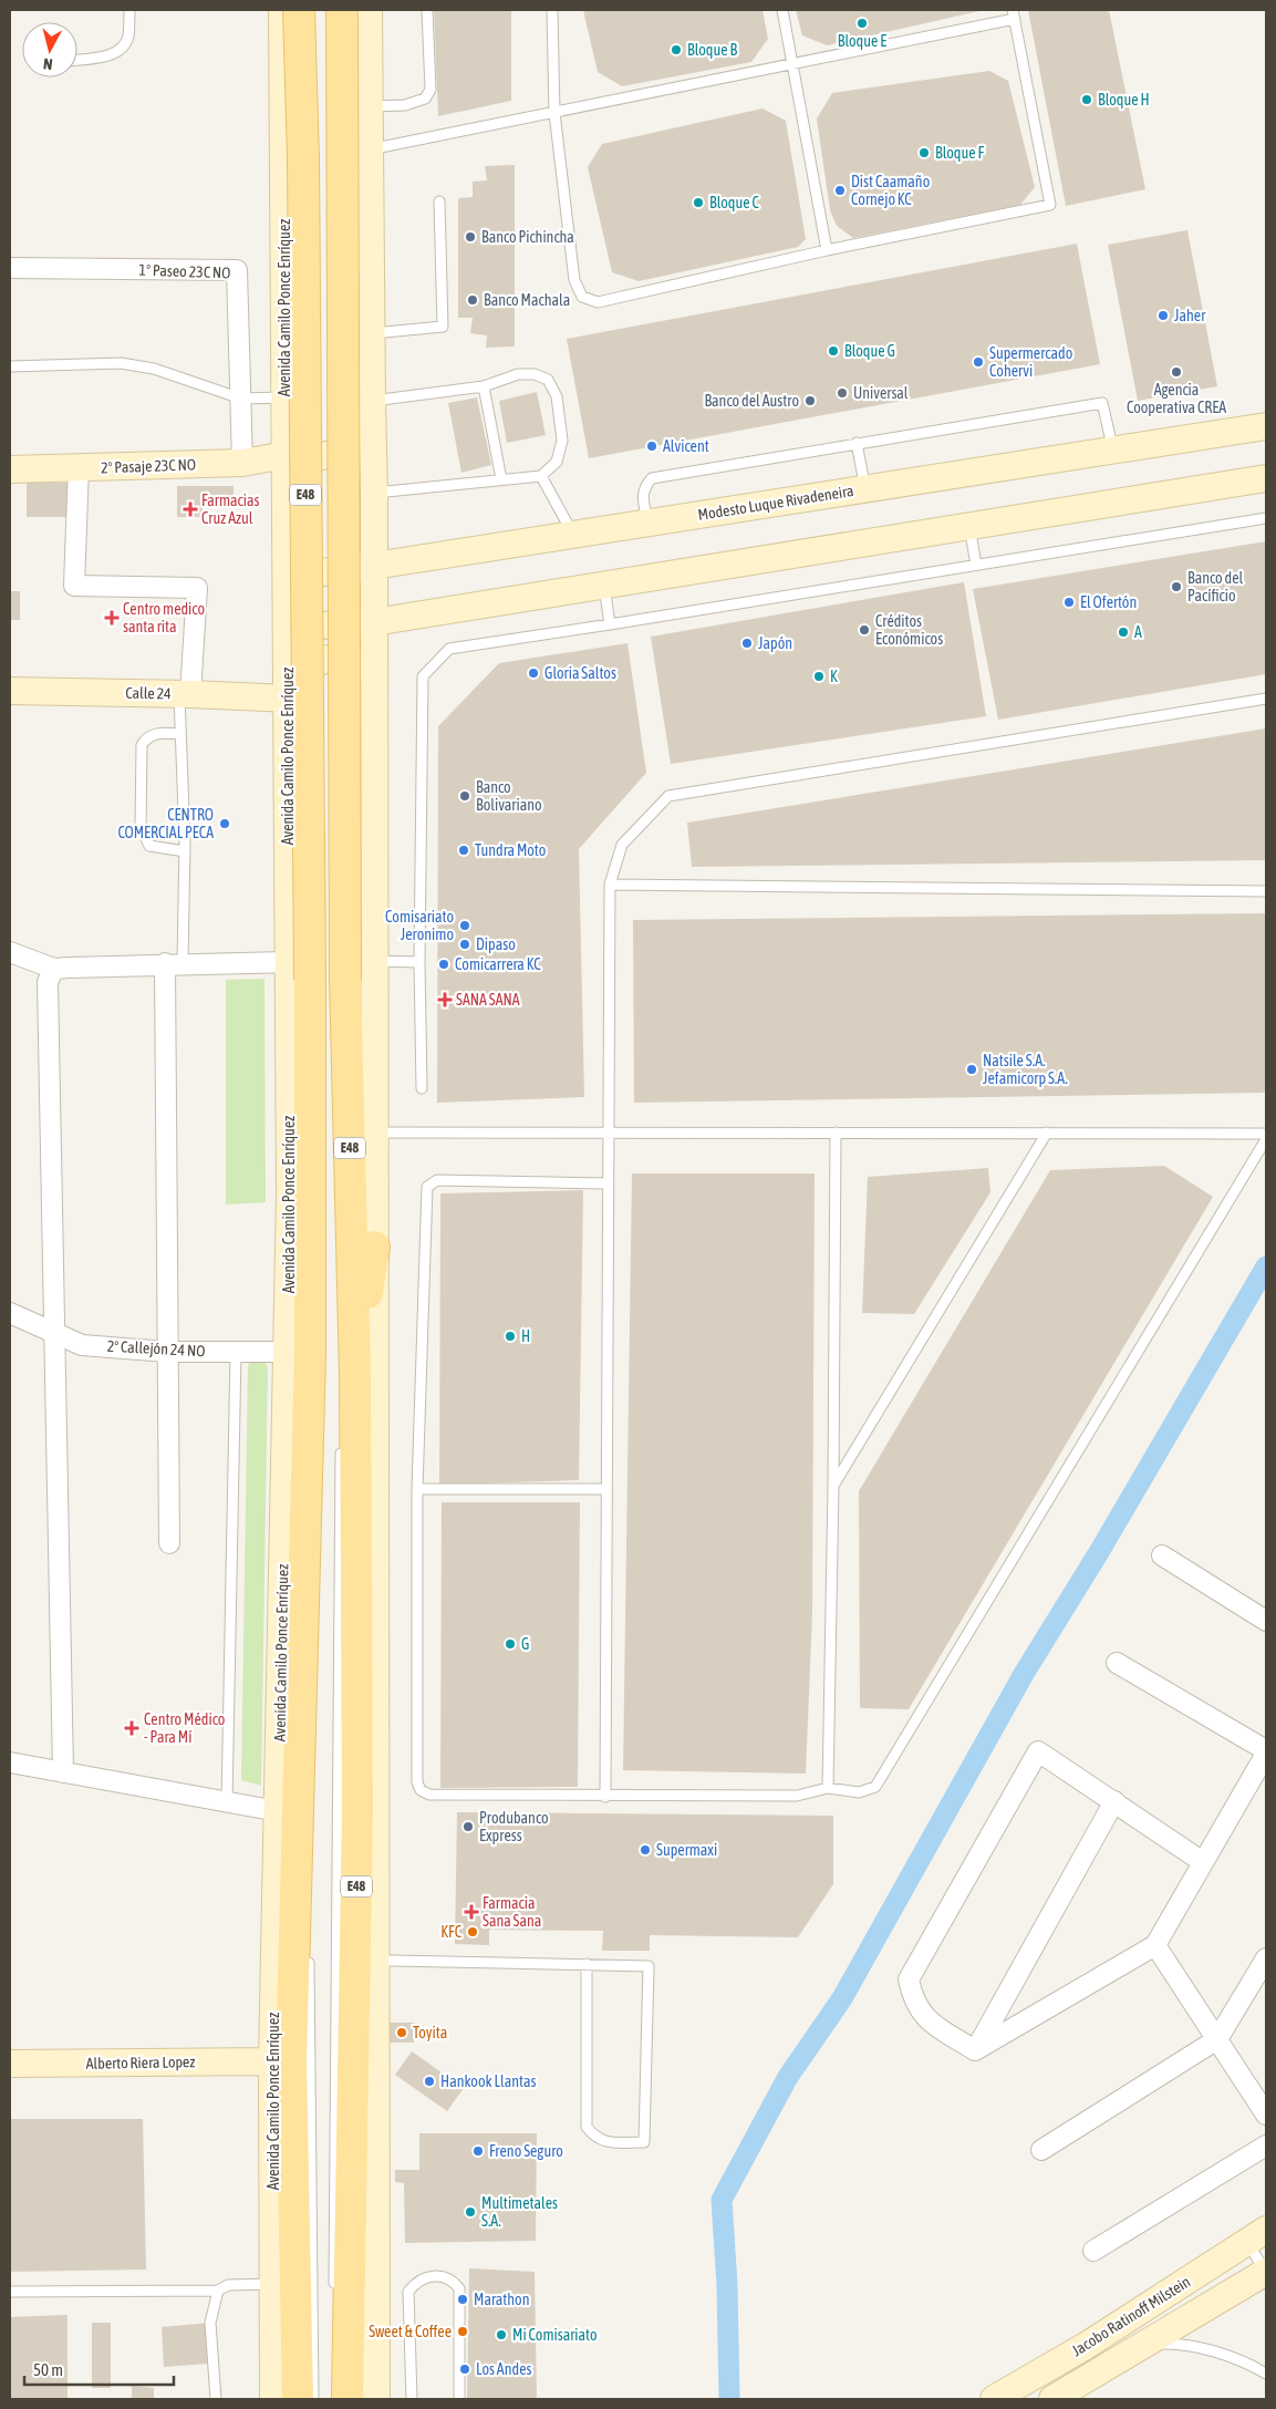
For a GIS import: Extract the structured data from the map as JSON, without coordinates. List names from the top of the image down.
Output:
{
  "streets": {
    "main road": [
      "Avenida Camilo Ponce Enríquez",
      "2º Pasaje 23C NO",
      "E48",
      "Modesto Luque Rivadeneira",
      "Calle 24",
      "Alberto Riera Lopez",
      "Jacobo Ratinoff Milstein"
    ],
    "street": ["1° Paseo 23C NO", "2° Callejón 24 NO"]
  },
  "crossings": [
    ["1° Paseo 23C NO", "2º Pasaje 23C NO"],
    ["Avenida Camilo Ponce Enríquez", "2º Pasaje 23C NO"],
    ["Avenida Camilo Ponce Enríquez", "Modesto Luque Rivadeneira"],
    ["Avenida Camilo Ponce Enríquez", "Calle 24"],
    ["Avenida Camilo Ponce Enríquez", "2° Callejón 24 NO"],
    ["Avenida Camilo Ponce Enríquez", "Alberto Riera Lopez"],
    ["2º Pasaje 23C NO", "E48"],
    ["E48", "Modesto Luque Rivadeneira"]
  ],
  "places": {
    "other": [
      "Bloque E",
      "Bloque B",
      "Bloque H",
      "Bloque F",
      "Dist Caamaño Cornejo KC",
      "Bloque C",
      "Banco Pichincha",
      "Banco Machala",
      "Jaher",
      "Bloque G",
      "Supermercado Cohervi",
      "Agencia Cooperativa CREA",
      "Universal",
      "Banco del Austro",
      "Alvicent",
      "Banco del Pacíficio",
      "El Ofertón",
      "Créditos Económicos",
      "A",
      "Japón",
      "Gloria Saltos",
      "K",
      "Banco Bolivariano",
      "CENTRO COMERCIAL PECA",
      "Tundra Moto",
      "Comisariato Jeronimo",
      "Dipaso",
      "Comicarrera KC",
      "Natsile S.A. Jefamicorp S.A.",
      "H",
      "G",
      "Produbanco Express",
      "Supermaxi",
      "KFC",
      "Toyita",
      "Hankook Llantas",
      "Freno Seguro",
      "Multimetales S.A.",
      "Marathon",
      "Sweet & Coffee",
      "Mi Comisariato",
      "Los Andes"
    ],
    "health": [
      "Farmacias Cruz Azul",
      "Centro medico santa rita",
      "SANA SANA",
      "Centro Médico - Para Mí",
      "Farmacia Sana Sana"
    ]
  },
  "scale_bar": "50 m",
  "north": "bottom"
}
